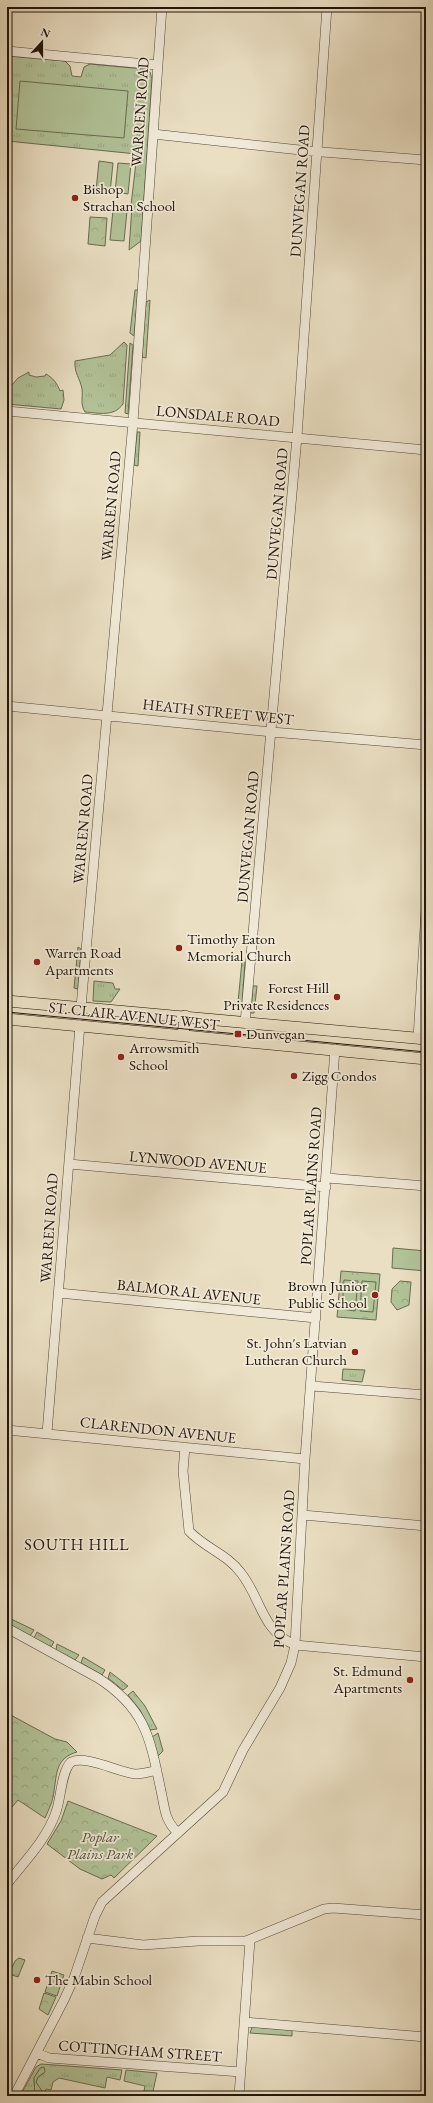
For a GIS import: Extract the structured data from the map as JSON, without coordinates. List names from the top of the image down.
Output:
{
  "streets": {
    "main road": ["ST. CLAIR AVENUE WEST"],
    "street": [
      "WARREN ROAD",
      "DUNVEGAN ROAD",
      "LONSDALE ROAD",
      "HEATH STREET WEST",
      "LYNWOOD AVENUE",
      "POPLAR PLAINS ROAD",
      "BALMORAL AVENUE",
      "CLARENDON AVENUE",
      "COTTINGHAM STREET"
    ]
  },
  "crossings": [
    ["WARREN ROAD", "LONSDALE ROAD"],
    ["WARREN ROAD", "HEATH STREET WEST"],
    ["WARREN ROAD", "ST. CLAIR AVENUE WEST"],
    ["WARREN ROAD", "LYNWOOD AVENUE"],
    ["WARREN ROAD", "BALMORAL AVENUE"],
    ["WARREN ROAD", "CLARENDON AVENUE"],
    ["DUNVEGAN ROAD", "LONSDALE ROAD"],
    ["DUNVEGAN ROAD", "HEATH STREET WEST"],
    ["DUNVEGAN ROAD", "ST. CLAIR AVENUE WEST"],
    ["ST. CLAIR AVENUE WEST", "POPLAR PLAINS ROAD"],
    ["LYNWOOD AVENUE", "POPLAR PLAINS ROAD"],
    ["POPLAR PLAINS ROAD", "BALMORAL AVENUE"],
    ["POPLAR PLAINS ROAD", "CLARENDON AVENUE"],
    ["POPLAR PLAINS ROAD", "COTTINGHAM STREET"]
  ],
  "districts": ["SOUTH HILL"],
  "parks": ["Poplar Plains Park"],
  "places": {
    "other": [
      "Bishop Strachan School",
      "Timothy Eaton Memorial Church",
      "Warren Road Apartments",
      "Forest Hill Private Residences",
      "Arrowsmith School",
      "Zigg Condos",
      "Brown Junior Public School",
      "St. John's Latvian Lutheran Church",
      "St. Edmund Apartments",
      "The Mabin School"
    ],
    "transit": ["Dunvegan"]
  },
  "north": "top"
}
